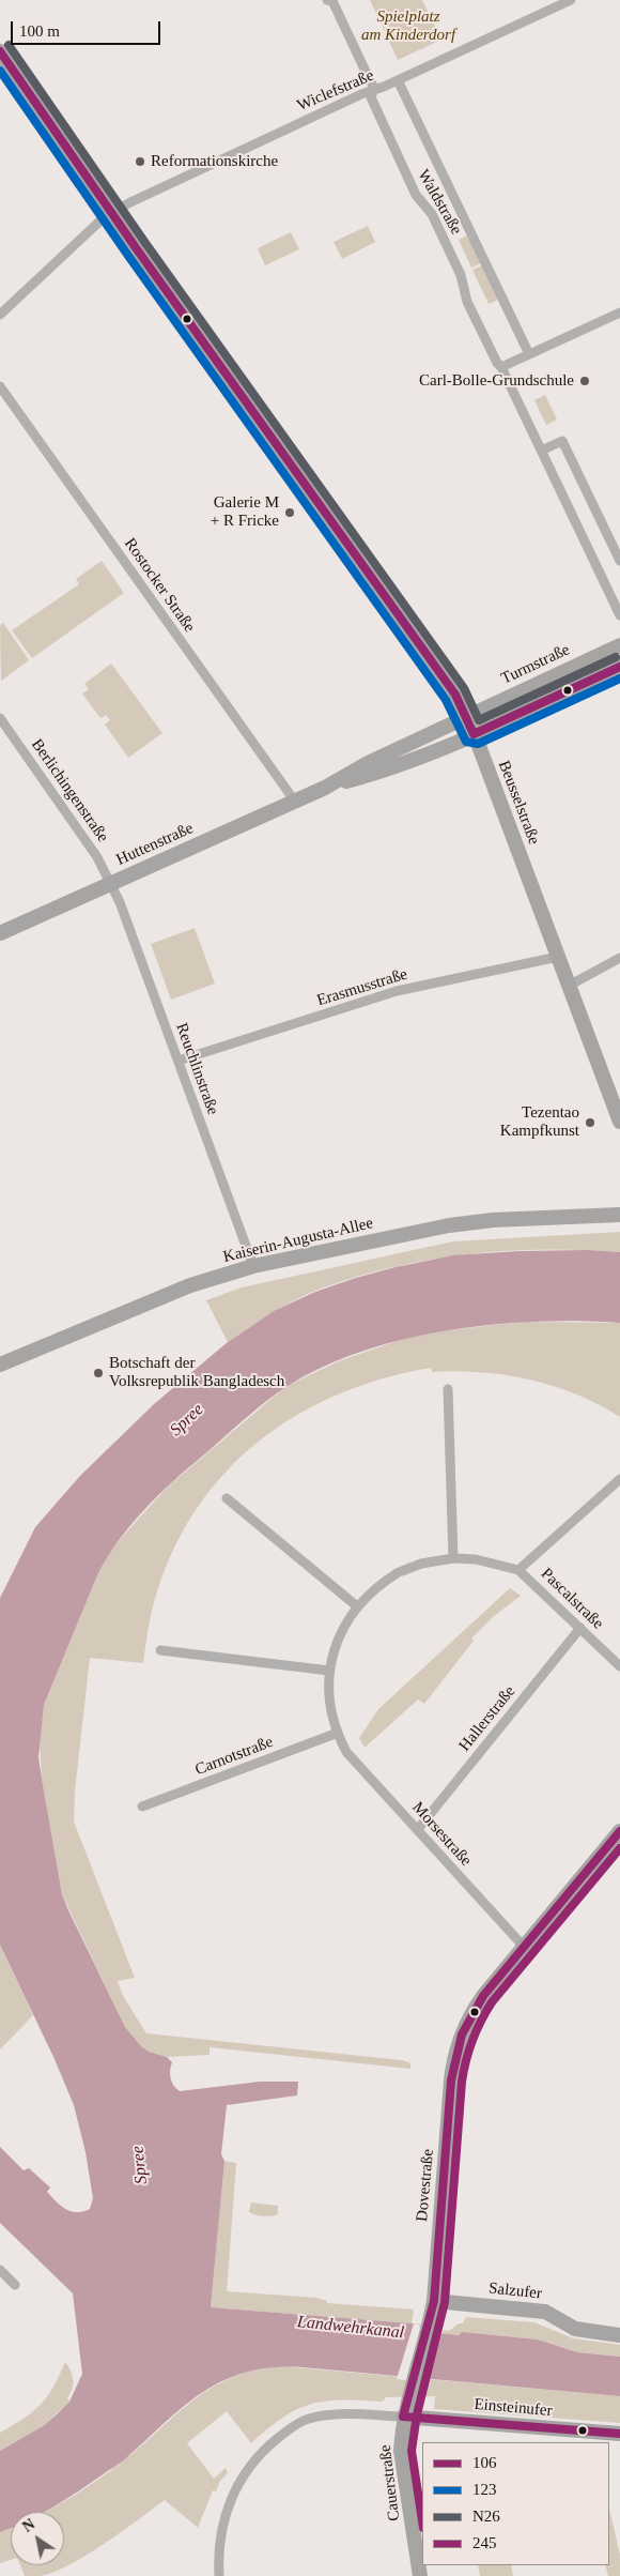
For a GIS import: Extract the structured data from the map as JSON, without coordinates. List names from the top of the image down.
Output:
{
  "streets": {
    "main road": [
      "Turmstraße",
      "Beusselstraße",
      "Huttenstraße",
      "Kaiserin-Augusta-Allee",
      "Dovestraße",
      "Salzufer",
      "Einsteinufer",
      "Cauerstraße"
    ],
    "street": [
      "Wiclefstraße",
      "Waldstraße",
      "Rostocker Straße",
      "Berlichingenstraße",
      "Erasmusstraße",
      "Reuchlinstraße",
      "Pascalstraße",
      "Hallerstraße",
      "Carnotstraße",
      "Morsestraße"
    ]
  },
  "crossings": [
    ["Wiclefstraße", "Waldstraße"],
    ["Wiclefstraße", "Beusselstraße"],
    ["Rostocker Straße", "Huttenstraße"],
    ["Turmstraße", "Beusselstraße"],
    ["Turmstraße", "Huttenstraße"],
    ["Berlichingenstraße", "Huttenstraße"],
    ["Berlichingenstraße", "Reuchlinstraße"],
    ["Beusselstraße", "Huttenstraße"],
    ["Beusselstraße", "Erasmusstraße"],
    ["Huttenstraße", "Reuchlinstraße"],
    ["Erasmusstraße", "Reuchlinstraße"],
    ["Reuchlinstraße", "Kaiserin-Augusta-Allee"],
    ["Pascalstraße", "Hallerstraße"],
    ["Pascalstraße", "Carnotstraße"],
    ["Pascalstraße", "Morsestraße"],
    ["Hallerstraße", "Morsestraße"],
    ["Carnotstraße", "Morsestraße"],
    ["Morsestraße", "Dovestraße"],
    ["Dovestraße", "Salzufer"],
    ["Dovestraße", "Cauerstraße"],
    ["Einsteinufer", "Cauerstraße"]
  ],
  "water": ["Spree", "Landwehrkanal"],
  "parks": ["Spielplatz am Kinderdorf"],
  "places": [
    "Reformationskirche",
    "Carl-Bolle-Grundschule",
    "Galerie M + R Fricke",
    "Tezentao Kampfkunst",
    "Botschaft der Volksrepublik Bangladesch"
  ],
  "lines": [
    "transit line N26",
    "transit line 106",
    "transit line 123",
    "transit line 245"
  ],
  "legend": [
    "106",
    "123",
    "N26",
    "245"
  ],
  "scale_bar": "100 m",
  "north": "top left"
}
